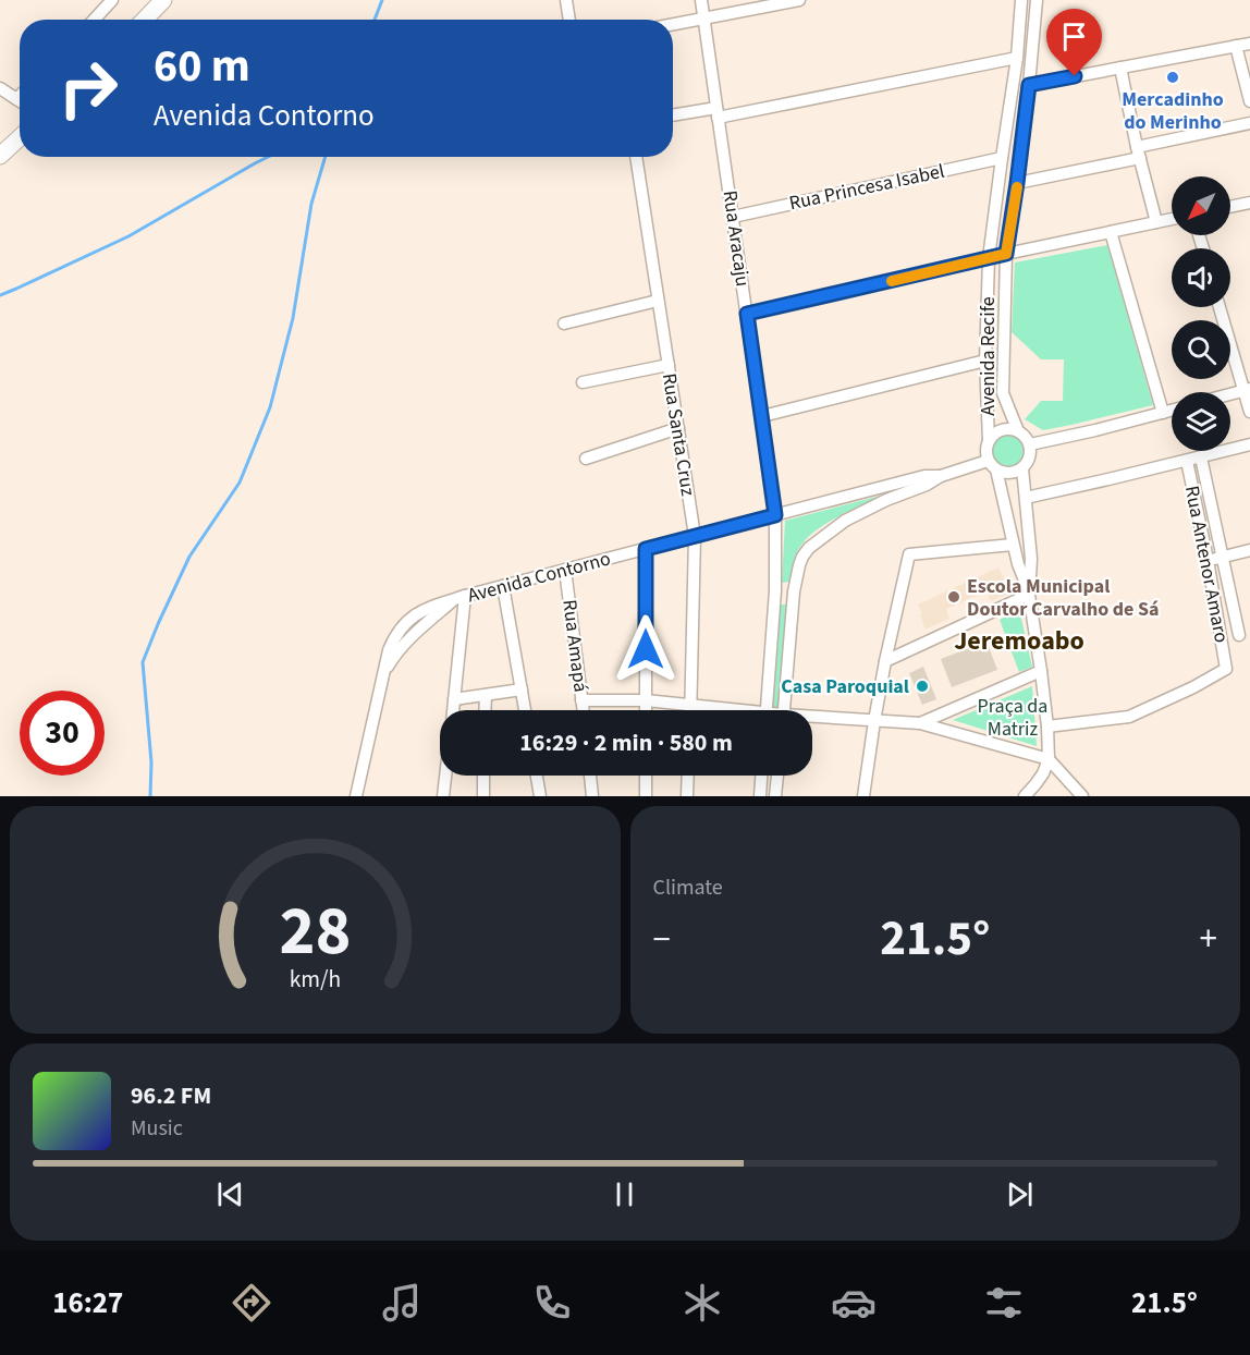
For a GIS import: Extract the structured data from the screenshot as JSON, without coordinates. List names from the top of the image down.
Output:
{
  "streets": {
    "street": [
      "Rua Princesa Isabel",
      "Rua Aracaju",
      "Avenida Recife",
      "Rua Santa Cruz",
      "Rua Antenor Amaro",
      "Avenida Contorno",
      "Rua Amapá"
    ]
  },
  "crossings": [
    ["Rua Princesa Isabel", "Rua Aracaju"],
    ["Rua Princesa Isabel", "Avenida Recife"],
    ["Rua Aracaju", "Avenida Contorno"],
    ["Rua Santa Cruz", "Avenida Contorno"],
    ["Avenida Contorno", "Rua Amapá"]
  ],
  "districts": ["Jeremoabo"],
  "parks": ["Praça da Matriz"],
  "places": ["Mercadinho do Merinho", "Escola Municipal Doutor Carvalho de Sá", "Casa Paroquial"],
  "north": "bottom left",
  "page": {
    "turn": ["60 m", "Avenida Contorno"],
    "limit": "30",
    "trip": "16:29 · 2 min · 580 m",
    "tile": "Climate",
    "heat": ["−", "21.5°", "+"],
    "song": ["96.2 FM", "Music"],
    "tabs": ["16:27", "21.5°"],
    "gauge": ["28", "km/h"]
  }
}
